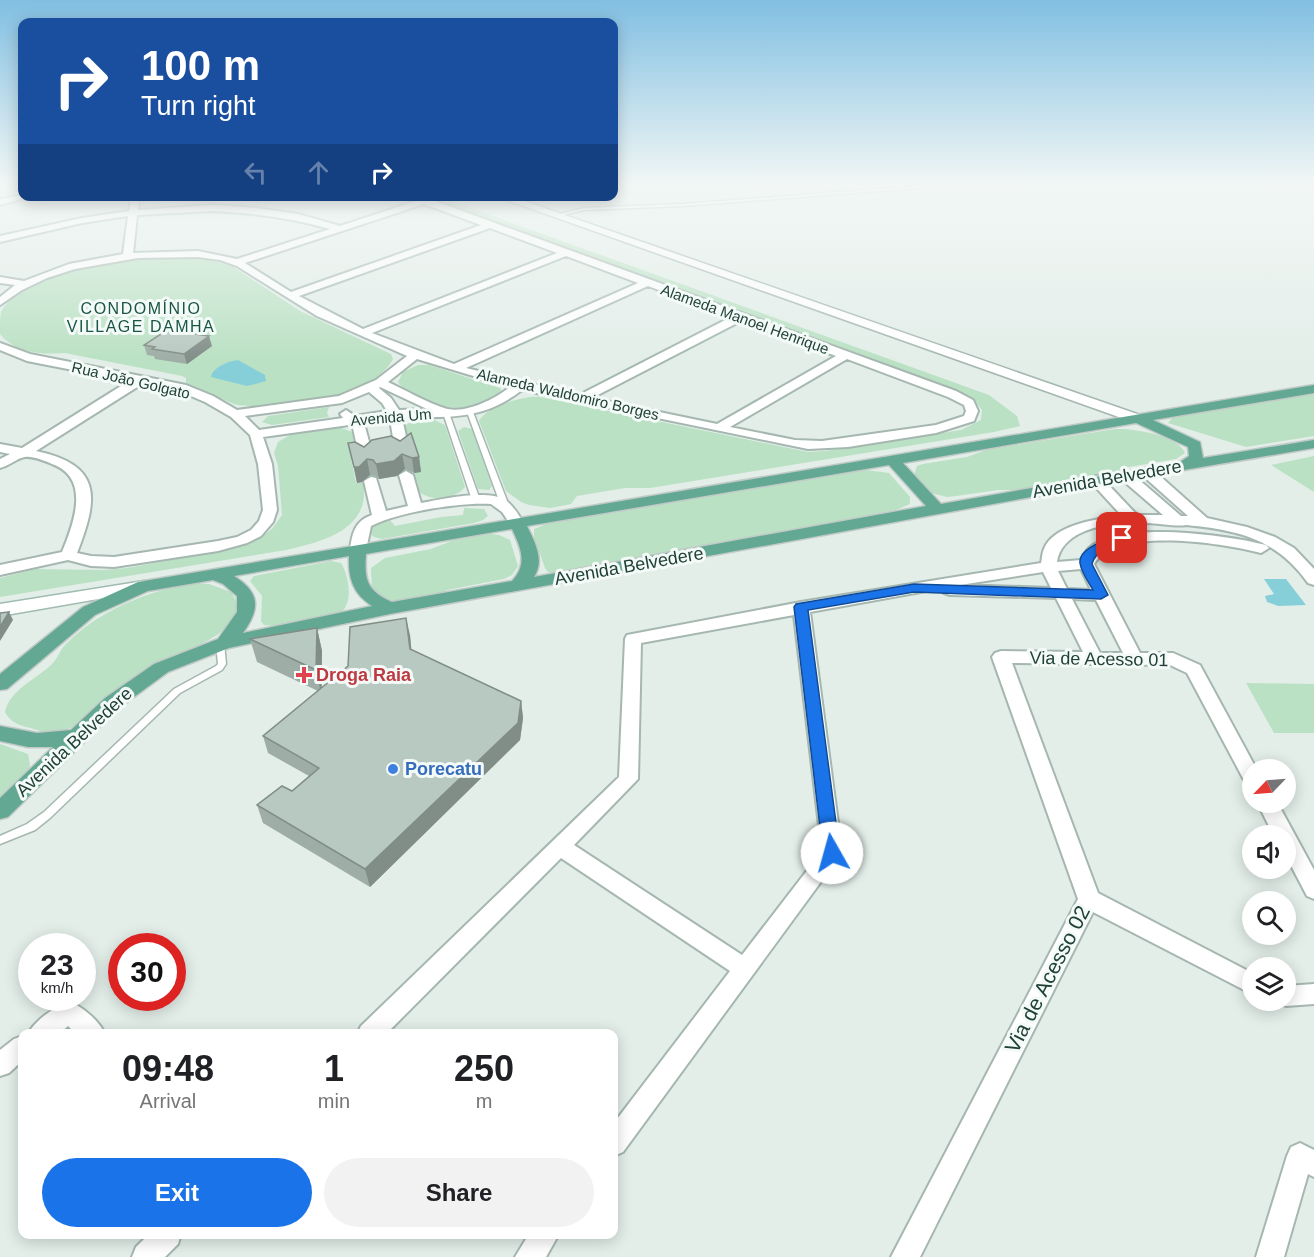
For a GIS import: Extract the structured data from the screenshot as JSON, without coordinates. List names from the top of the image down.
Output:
{
  "streets": {
    "main road": ["Avenida Belvedere"],
    "street": [
      "Alameda Manoel Henrique",
      "Rua João Golgato",
      "Alameda Waldomiro Borges",
      "Avenida Um",
      "Via de Acesso 01",
      "Via de Acesso 02"
    ]
  },
  "crossings": [
    ["Alameda Manoel Henrique", "Alameda Waldomiro Borges"],
    ["Rua João Golgato", "Avenida Um"],
    ["Alameda Waldomiro Borges", "Avenida Um"],
    ["Via de Acesso 01", "Via de Acesso 02"]
  ],
  "districts": ["CONDOMÍNIO VILLAGE DAMHA"],
  "places": {
    "health": ["Droga Raia"],
    "other": ["Porecatu"]
  },
  "north": "bottom left",
  "page": {
    "turn": ["100 m", "Turn right"],
    "speed": "23 km/h",
    "limit": "30",
    "eta": [
      "09:48",
      "Arrival",
      "1",
      "min",
      "250",
      "m"
    ],
    "buttons": ["Exit", "Share"]
  }
}
